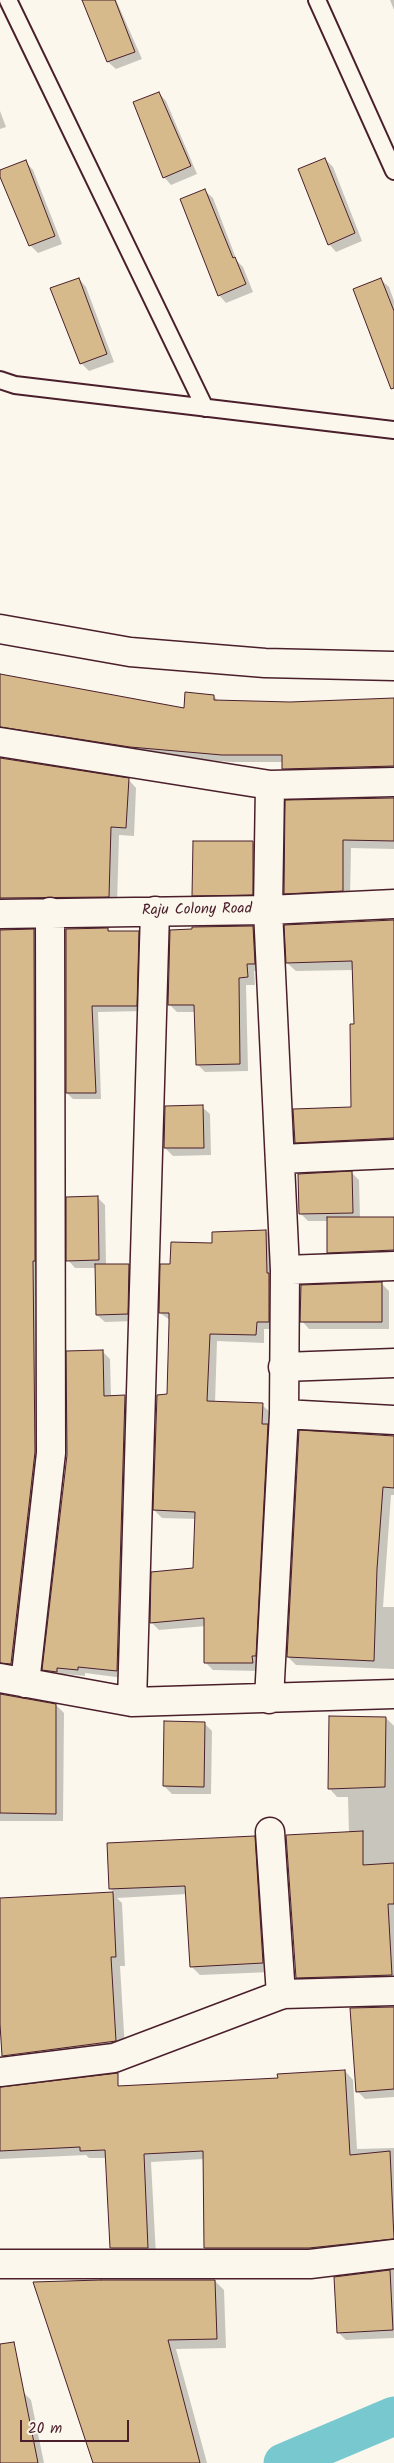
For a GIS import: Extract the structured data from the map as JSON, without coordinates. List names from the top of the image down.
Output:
{
  "streets": {
    "street": ["Raju Colony Road"]
  },
  "scale_bar": "20 m"
}
